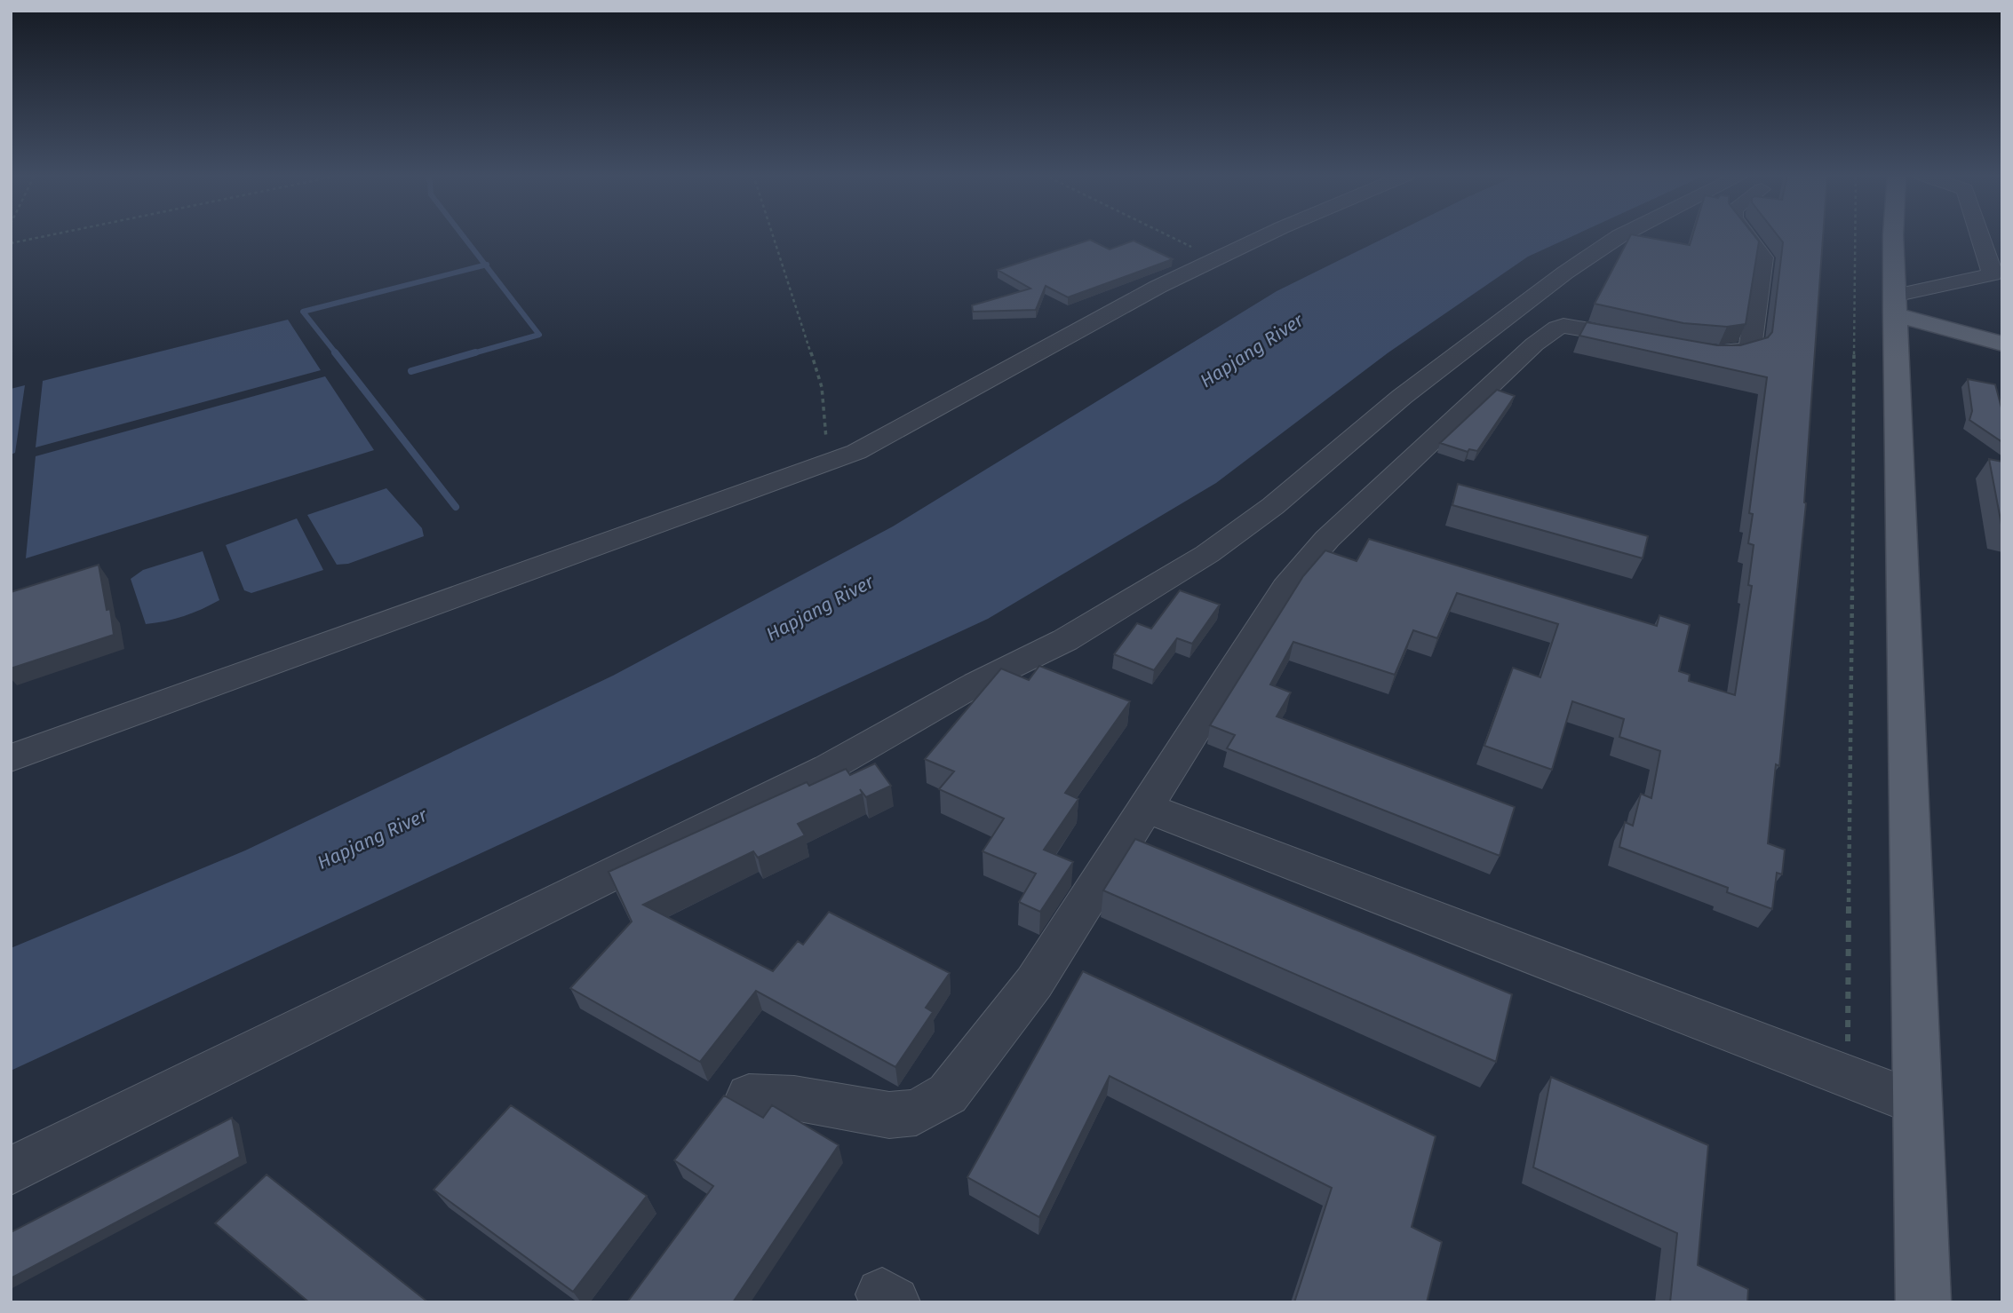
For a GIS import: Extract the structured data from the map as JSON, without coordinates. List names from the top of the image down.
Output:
{
  "water": ["Hapjang River"]
}
